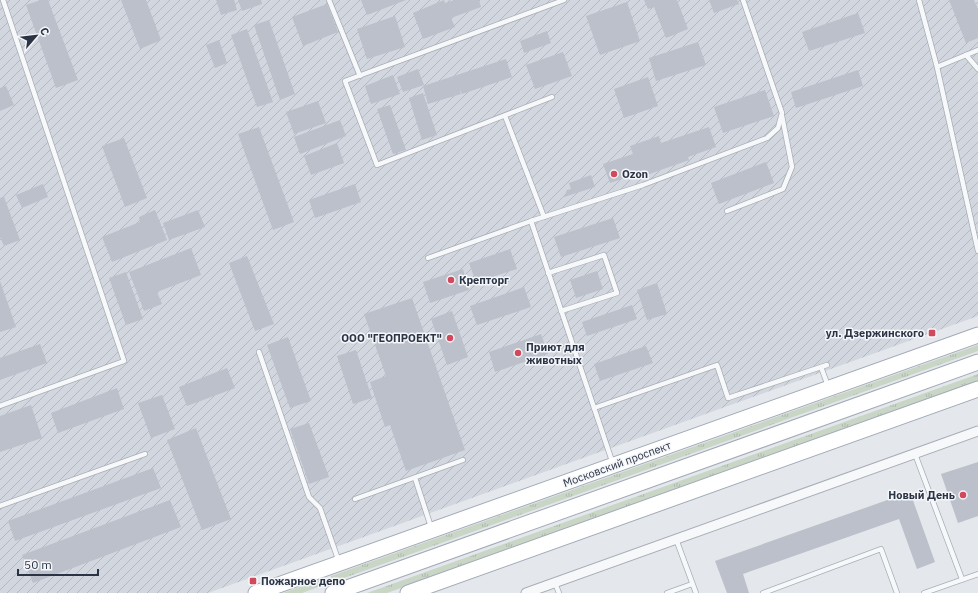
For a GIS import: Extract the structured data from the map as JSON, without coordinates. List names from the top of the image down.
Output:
{
  "streets": {
    "main road": ["Московский проспект"]
  },
  "places": {
    "other": [
      "Ozon",
      "Крепторг",
      "ООО \"ГЕОПРОЕКТ\"",
      "Приют для животных",
      "Новый День"
    ],
    "transit": ["ул. Дзержинского", "Пожарное депо"]
  },
  "scale_bar": "50 m",
  "north": "top right"
}
